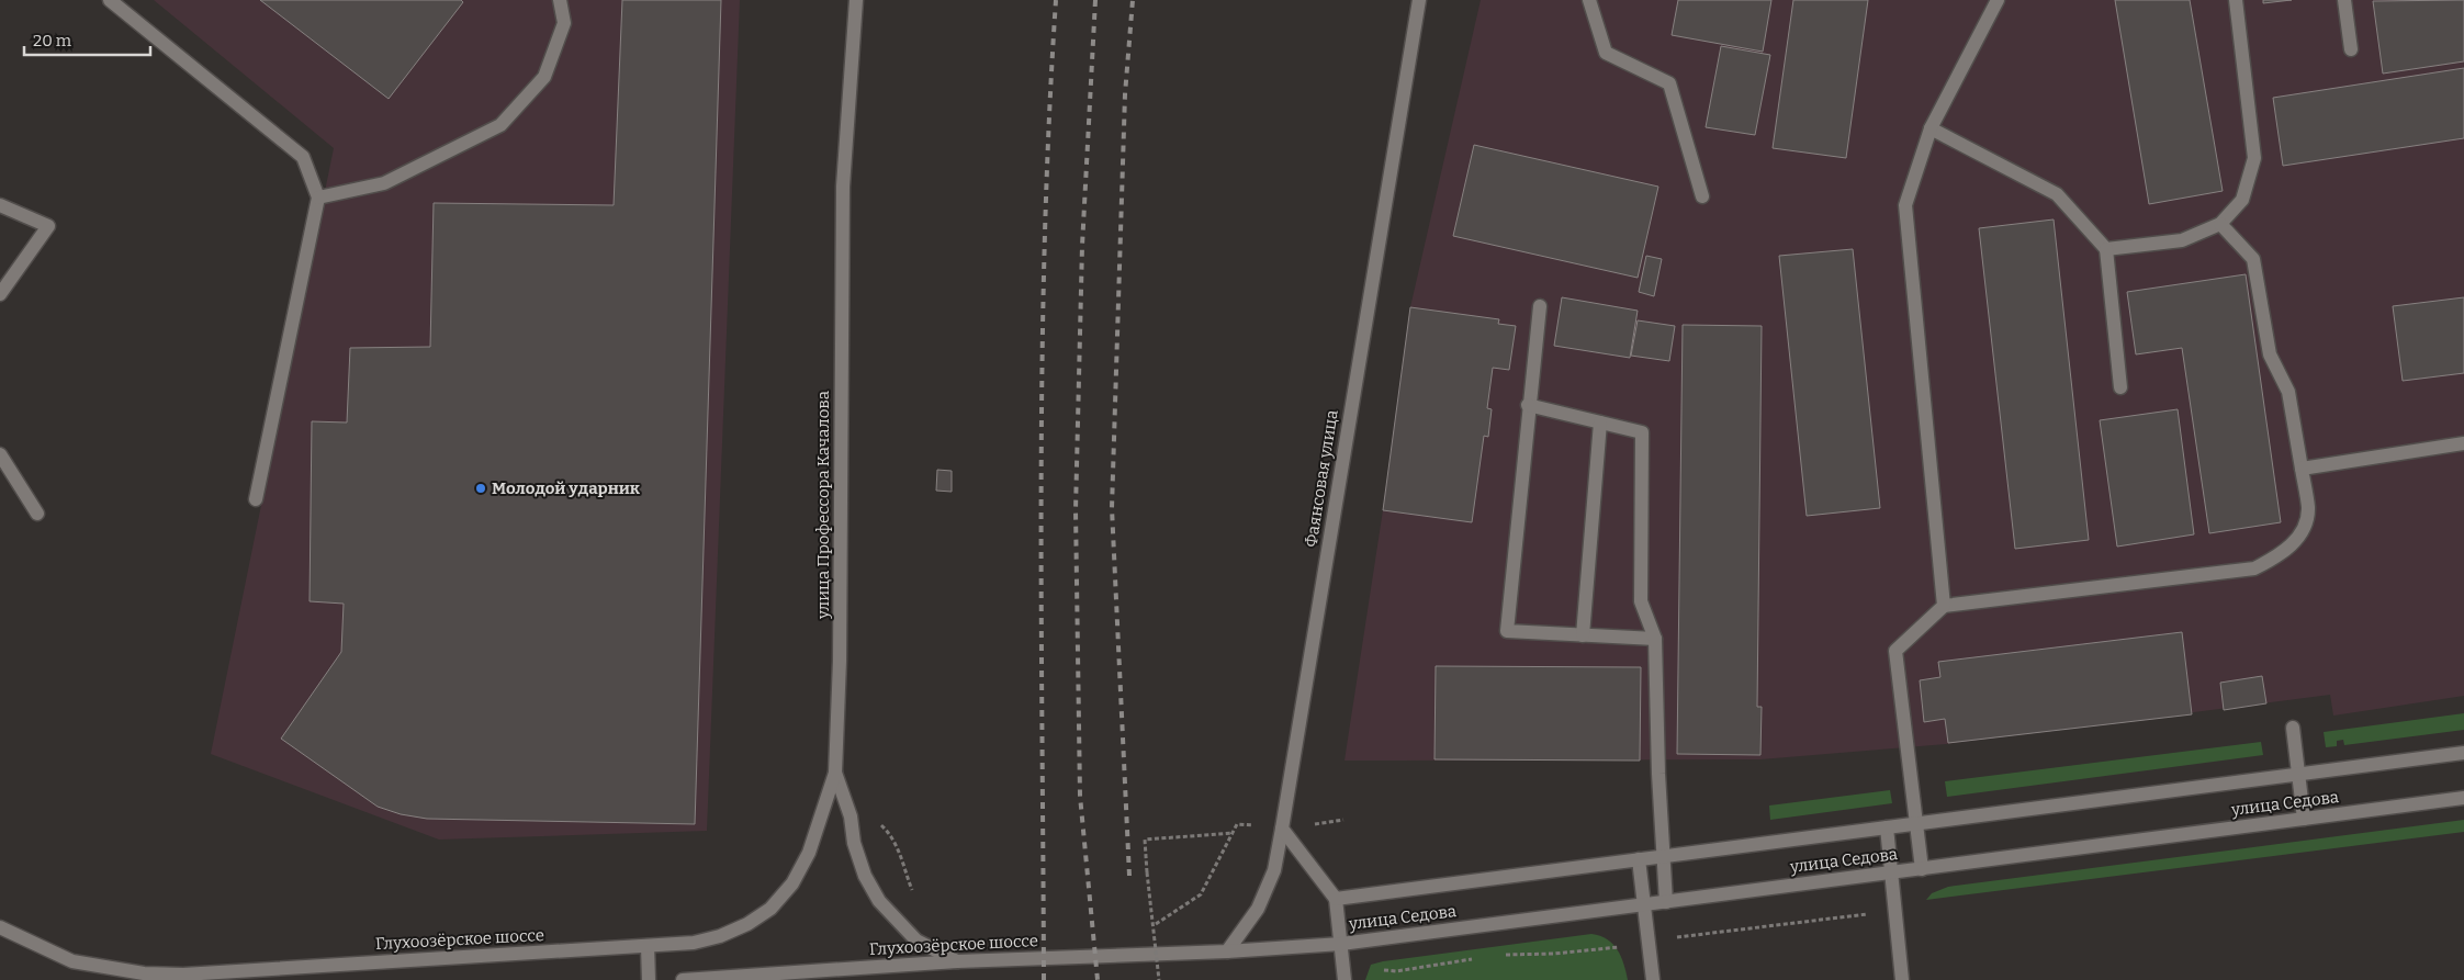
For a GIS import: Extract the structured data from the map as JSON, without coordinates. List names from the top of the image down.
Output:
{
  "streets": {
    "street": [
      "Фаянсовая улица",
      "улица Профессора Качалова",
      "улица Седова",
      "Глухоозёрское шоссе"
    ]
  },
  "crossings": [
    ["Фаянсовая улица", "улица Седова"],
    ["Фаянсовая улица", "Глухоозёрское шоссе"],
    ["улица Профессора Качалова", "Глухоозёрское шоссе"],
    ["улица Седова", "Глухоозёрское шоссе"]
  ],
  "places": ["Молодой ударник"],
  "scale_bar": "20 m"
}
